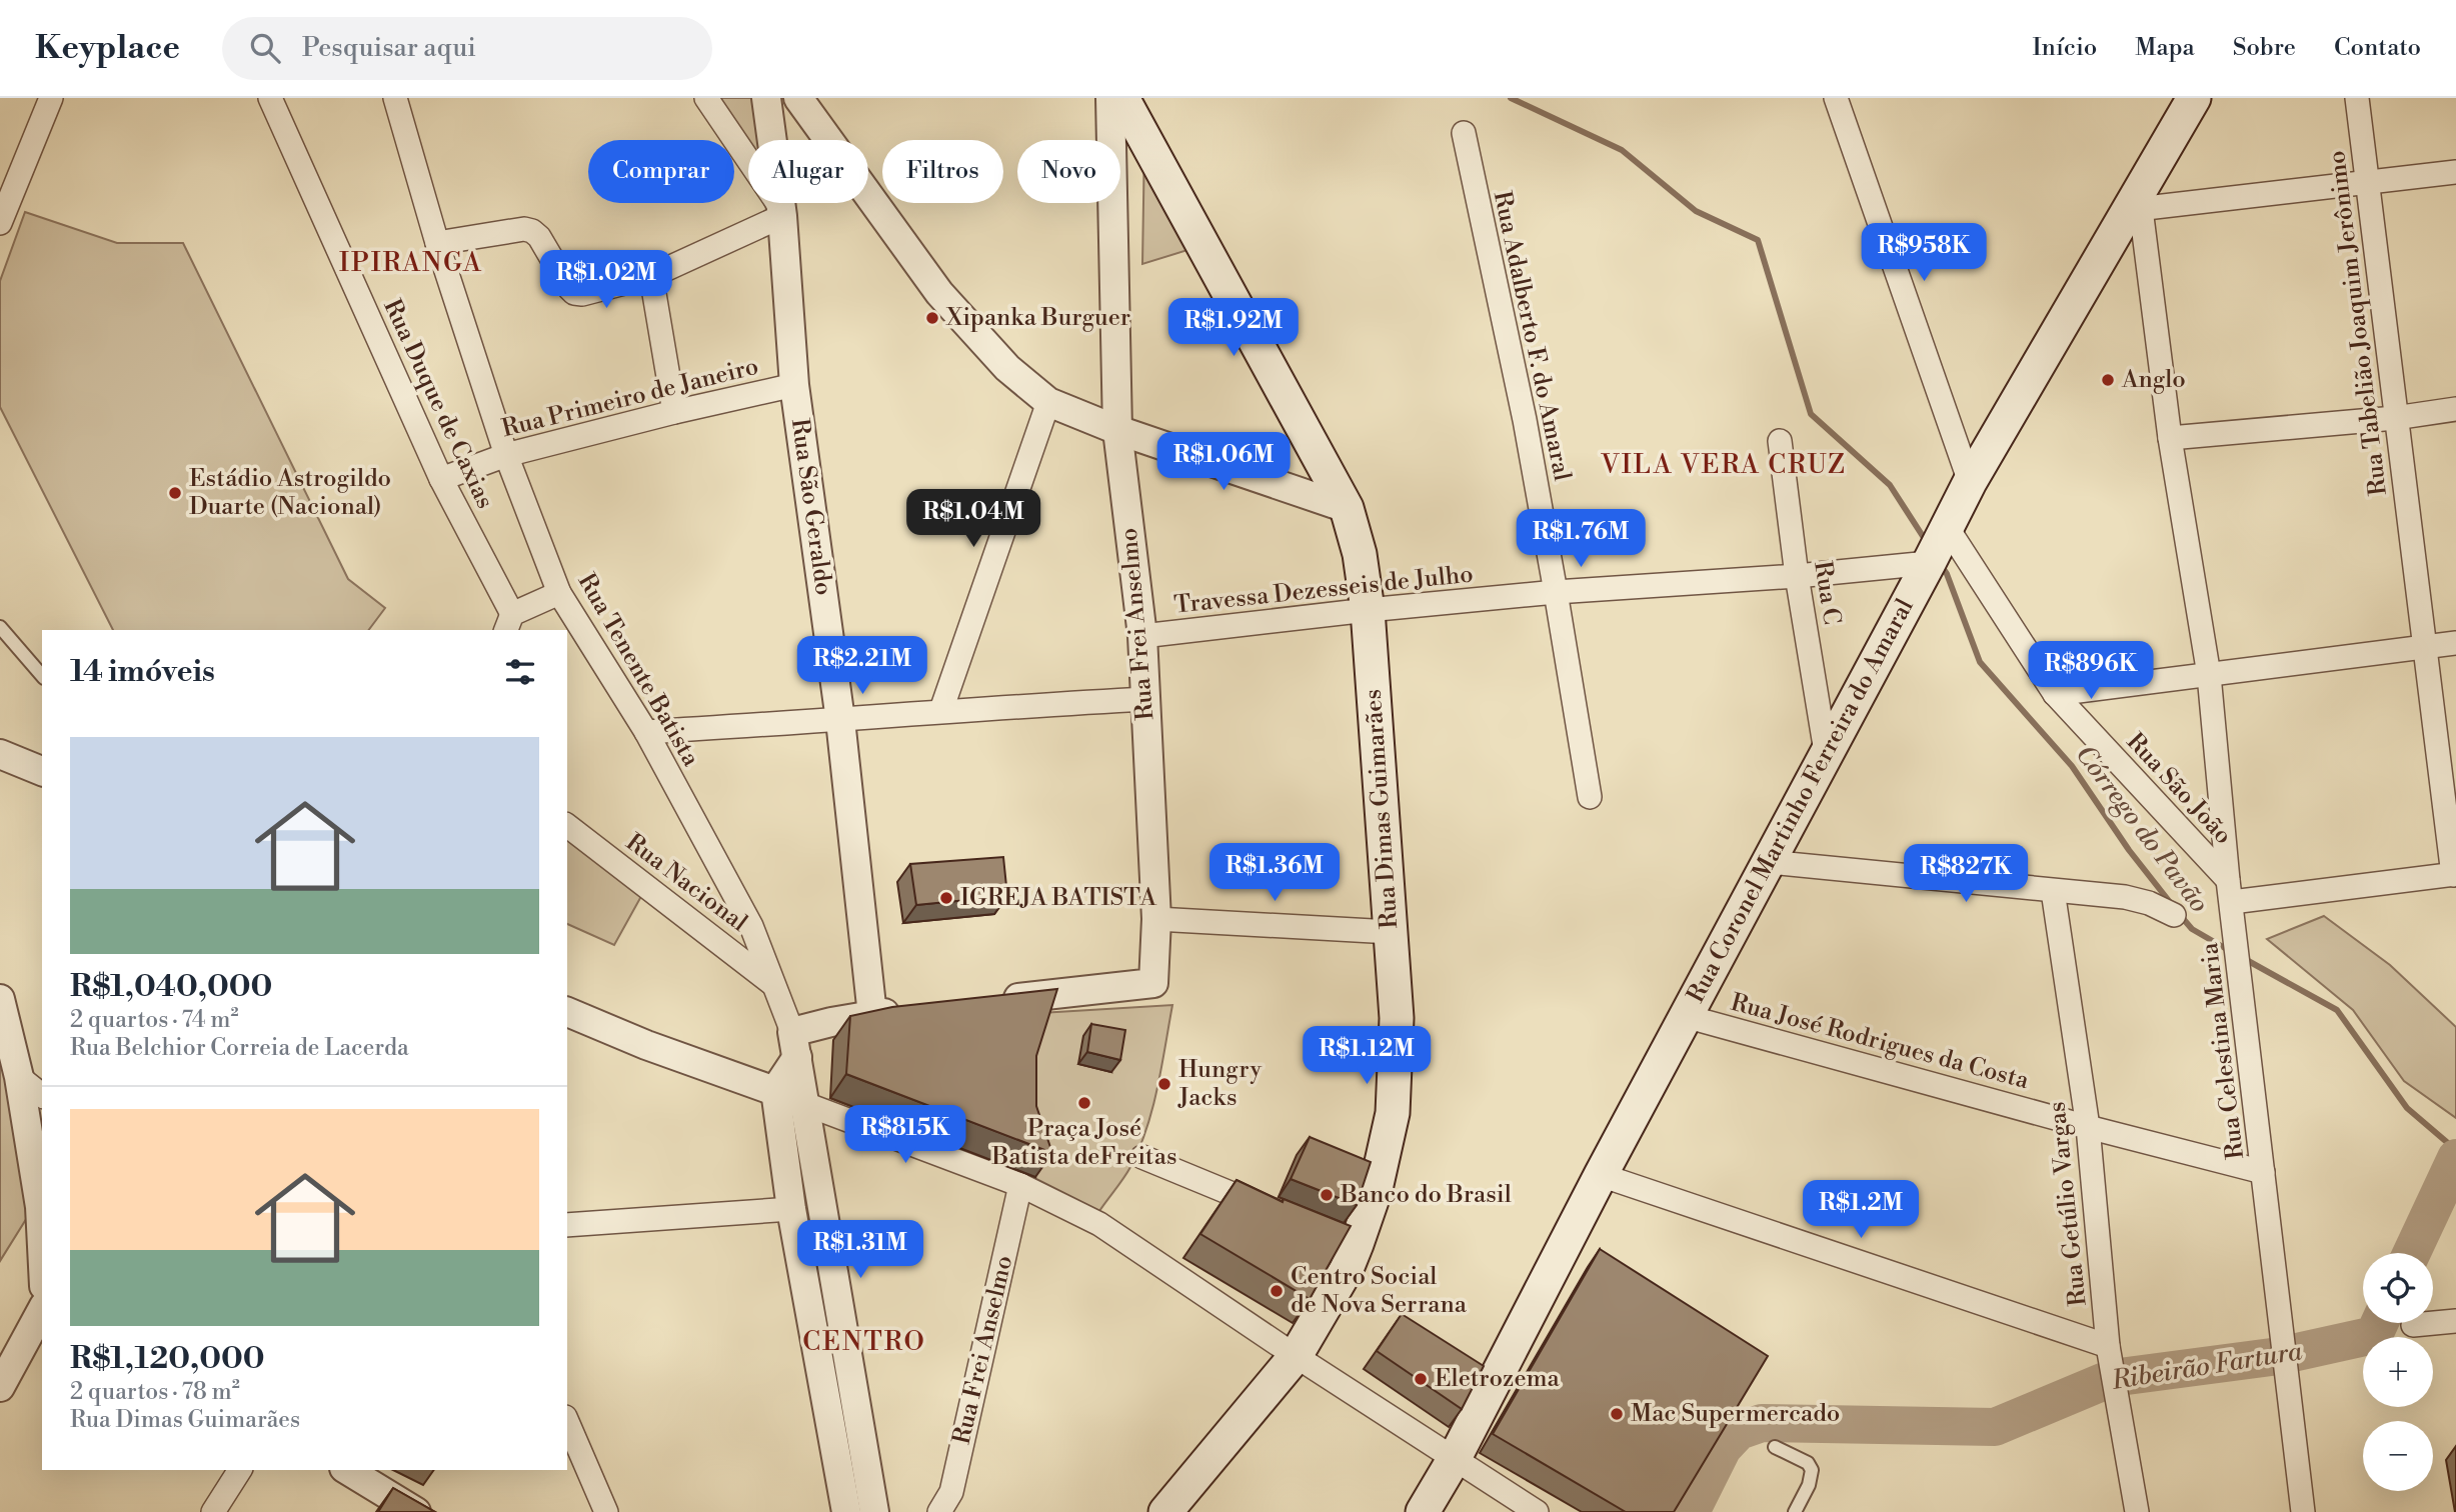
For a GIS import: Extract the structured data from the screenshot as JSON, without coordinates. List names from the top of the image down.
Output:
{
  "streets": {
    "main road": ["Rua Coronel Martinho Ferreira do Amaral", "Rua Dimas Guimarães"],
    "street": [
      "Rua Tabelião Joaquim Jerônimo",
      "Rua Adalberto F. do Amaral",
      "Rua Primeiro de Janeiro",
      "Rua Duque de Caxias",
      "Rua São Geraldo",
      "Travessa Dezesseis de Julho",
      "Rua C",
      "Rua Frei Anselmo",
      "Rua Tenente Batista",
      "Rua São João",
      "Rua Nacional",
      "Rua José Rodrigues da Costa",
      "Rua Celestina Maria",
      "Rua Getúlio Vargas"
    ]
  },
  "crossings": [
    ["Rua Adalberto F. do Amaral", "Travessa Dezesseis de Julho"],
    ["Rua Primeiro de Janeiro", "Rua Duque de Caxias"],
    ["Rua Primeiro de Janeiro", "Rua São Geraldo"],
    ["Rua Primeiro de Janeiro", "Rua Tenente Batista"],
    ["Travessa Dezesseis de Julho", "Rua C"],
    ["Travessa Dezesseis de Julho", "Rua Frei Anselmo"],
    ["Travessa Dezesseis de Julho", "Rua Coronel Martinho Ferreira do Amaral"],
    ["Travessa Dezesseis de Julho", "Rua Dimas Guimarães"],
    ["Rua C", "Rua Coronel Martinho Ferreira do Amaral"],
    ["Rua Tenente Batista", "Rua Nacional"],
    ["Rua São João", "Rua Coronel Martinho Ferreira do Amaral"],
    ["Rua São João", "Rua Celestina Maria"],
    ["Rua Coronel Martinho Ferreira do Amaral", "Rua José Rodrigues da Costa"],
    ["Rua Coronel Martinho Ferreira do Amaral", "Rua Celestina Maria"],
    ["Rua José Rodrigues da Costa", "Rua Celestina Maria"],
    ["Rua José Rodrigues da Costa", "Rua Getúlio Vargas"]
  ],
  "districts": ["IPIRANGA", "VILA VERA CRUZ", "CENTRO"],
  "water": ["Córrego do Pavão", "Ribeirão Fartura"],
  "places": [
    "Xipanka Burguer",
    "Anglo",
    "Estádio Astrogildo Duarte (Nacional)",
    "IGREJA BATISTA",
    "Hungry Jacks",
    "Praça José Batista deFreitas",
    "Banco do Brasil",
    "Centro Social de Nova Serrana",
    "Eletrozema",
    "Mac Supermercado"
  ],
  "page": {
    "header": "Keyplace",
    "search": "Pesquisar aqui",
    "nav": [
      "Início",
      "Mapa",
      "Sobre",
      "Contato"
    ],
    "chip": [
      "Comprar",
      "Alugar",
      "Filtros",
      "Novo"
    ],
    "price": [
      "R$958K",
      "R$1.02M",
      "R$1.92M",
      "R$1.06M",
      "R$1.04M",
      "R$1.76M",
      "R$2.21M",
      "R$896K",
      "R$1.36M",
      "R$827K",
      "R$1.12M",
      "R$815K",
      "R$1.2M",
      "R$1.31M"
    ],
    "heading": "14 imóveis",
    "list": [
      {
        "name": "R$1,040,000",
        "note": "2 quartos · 74 m² · Rua Belchior Correia de Lacerda"
      },
      {
        "name": "R$1,120,000",
        "note": "2 quartos · 78 m² · Rua Dimas Guimarães"
      }
    ],
    "map_buttons": ["+", "−"]
  }
}
